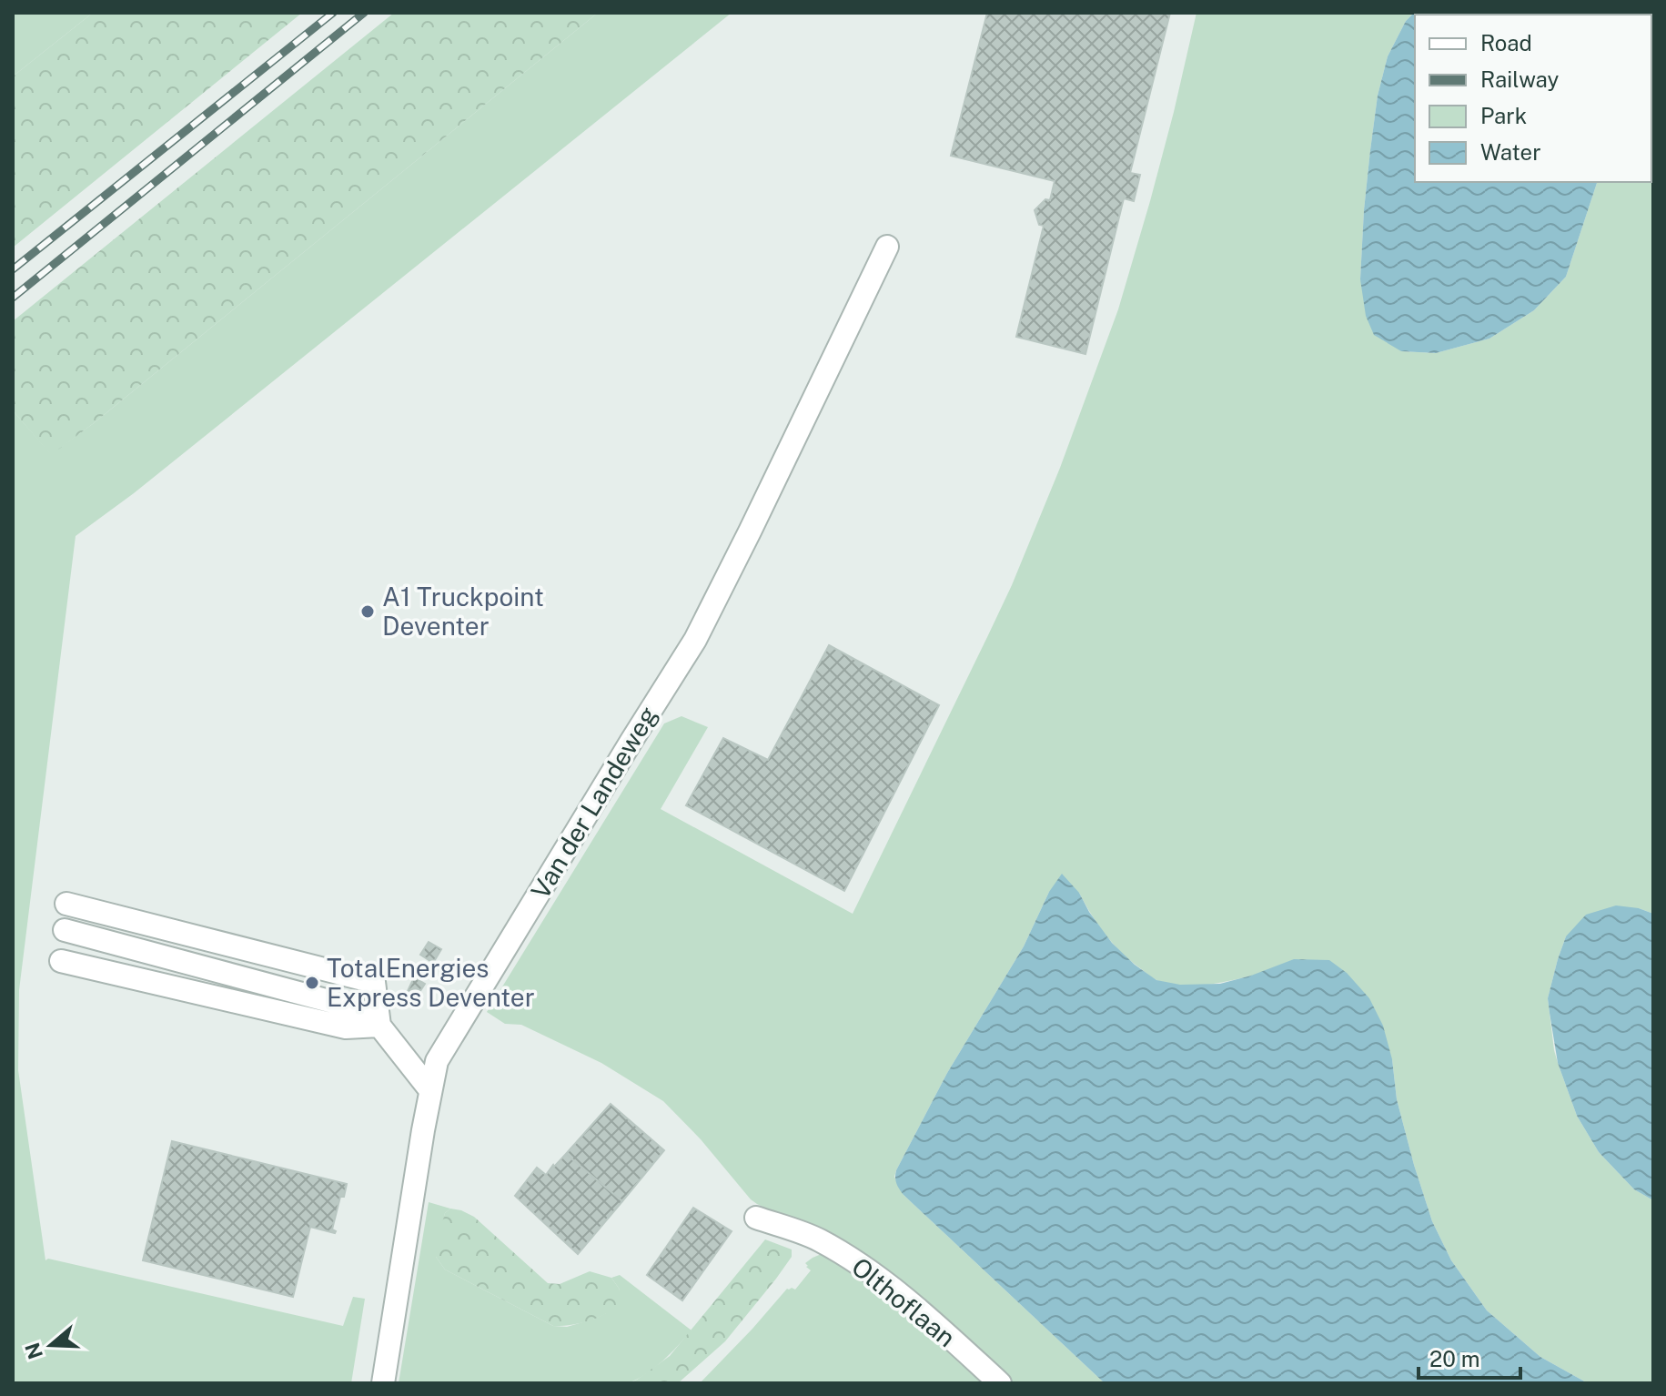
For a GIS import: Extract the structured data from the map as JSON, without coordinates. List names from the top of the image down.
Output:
{
  "streets": {
    "street": ["Van der Landeweg", "Olthoflaan"]
  },
  "places": ["A1 Truckpoint Deventer", "TotalEnergies Express Deventer"],
  "legend": [
    "Road",
    "Railway",
    "Park",
    "Water"
  ],
  "scale_bar": "20 m",
  "north": "left"
}
